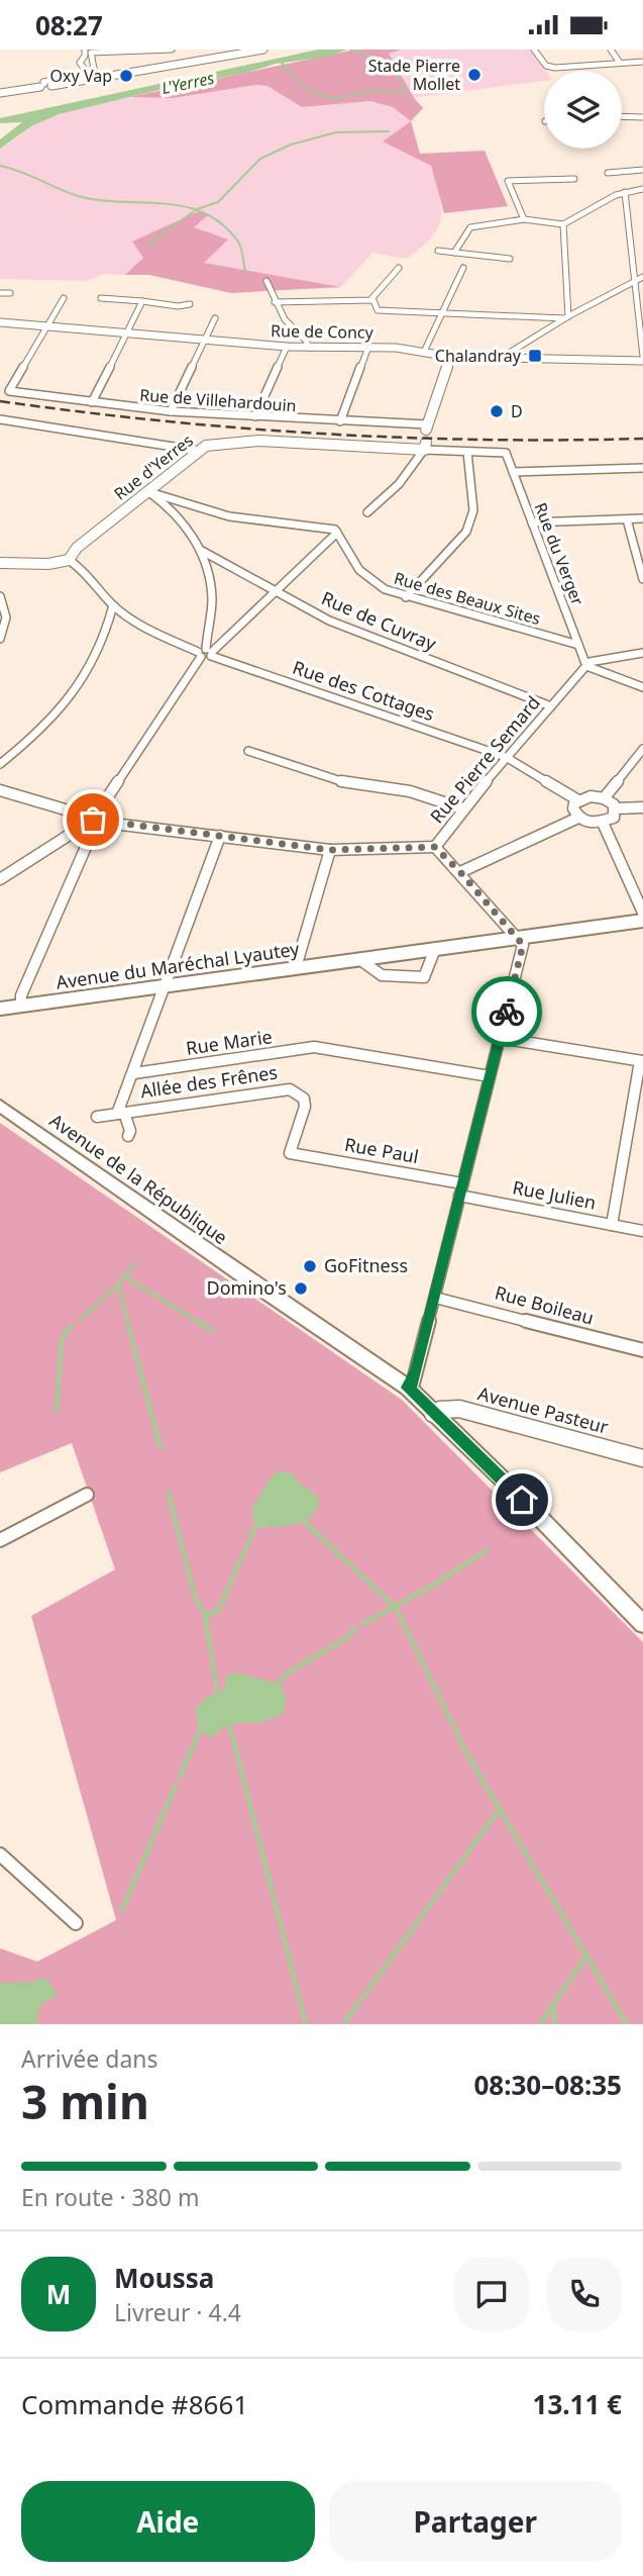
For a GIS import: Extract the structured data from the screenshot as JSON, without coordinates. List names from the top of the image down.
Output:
{
  "streets": {
    "main road": ["Avenue de la République"],
    "street": [
      "Rue de Concy",
      "Rue de Villehardouin",
      "Rue d'Yerres",
      "Rue du Verger",
      "Rue des Beaux Sites",
      "Rue de Cuvray",
      "Rue des Cottages",
      "Rue Pierre Semard",
      "Avenue du Maréchal Lyautey",
      "Rue Marie",
      "Allée des Frênes",
      "Rue Paul",
      "Rue Julien",
      "Rue Boileau",
      "Avenue Pasteur"
    ]
  },
  "crossings": [
    ["Rue de Concy", "Rue de Villehardouin"],
    ["Rue d'Yerres", "Rue des Cottages"],
    ["Rue du Verger", "Rue des Beaux Sites"],
    ["Rue du Verger", "Rue Pierre Semard"],
    ["Rue de Cuvray", "Rue Pierre Semard"],
    ["Rue des Cottages", "Rue Pierre Semard"],
    ["Rue Pierre Semard", "Avenue du Maréchal Lyautey"],
    ["Allée des Frênes", "Rue Paul"],
    ["Avenue de la République", "Avenue Pasteur"]
  ],
  "water": ["L'Yerres"],
  "places": {
    "other": [
      "Stade Pierre Mollet",
      "Oxy Vap",
      "D",
      "GoFitness",
      "Domino's"
    ],
    "transit": ["Chalandray"]
  },
  "page": {
    "status": "08:27",
    "heading": ["3 min", "Arrivée dans", "08:30–08:35"],
    "panel": [
      "Moussa",
      "Livreur · 4.4",
      "Commande #8661",
      "13.11 €"
    ],
    "bar": "En route · 380 m",
    "round": "M",
    "buttons": ["Aide", "Partager"]
  }
}
